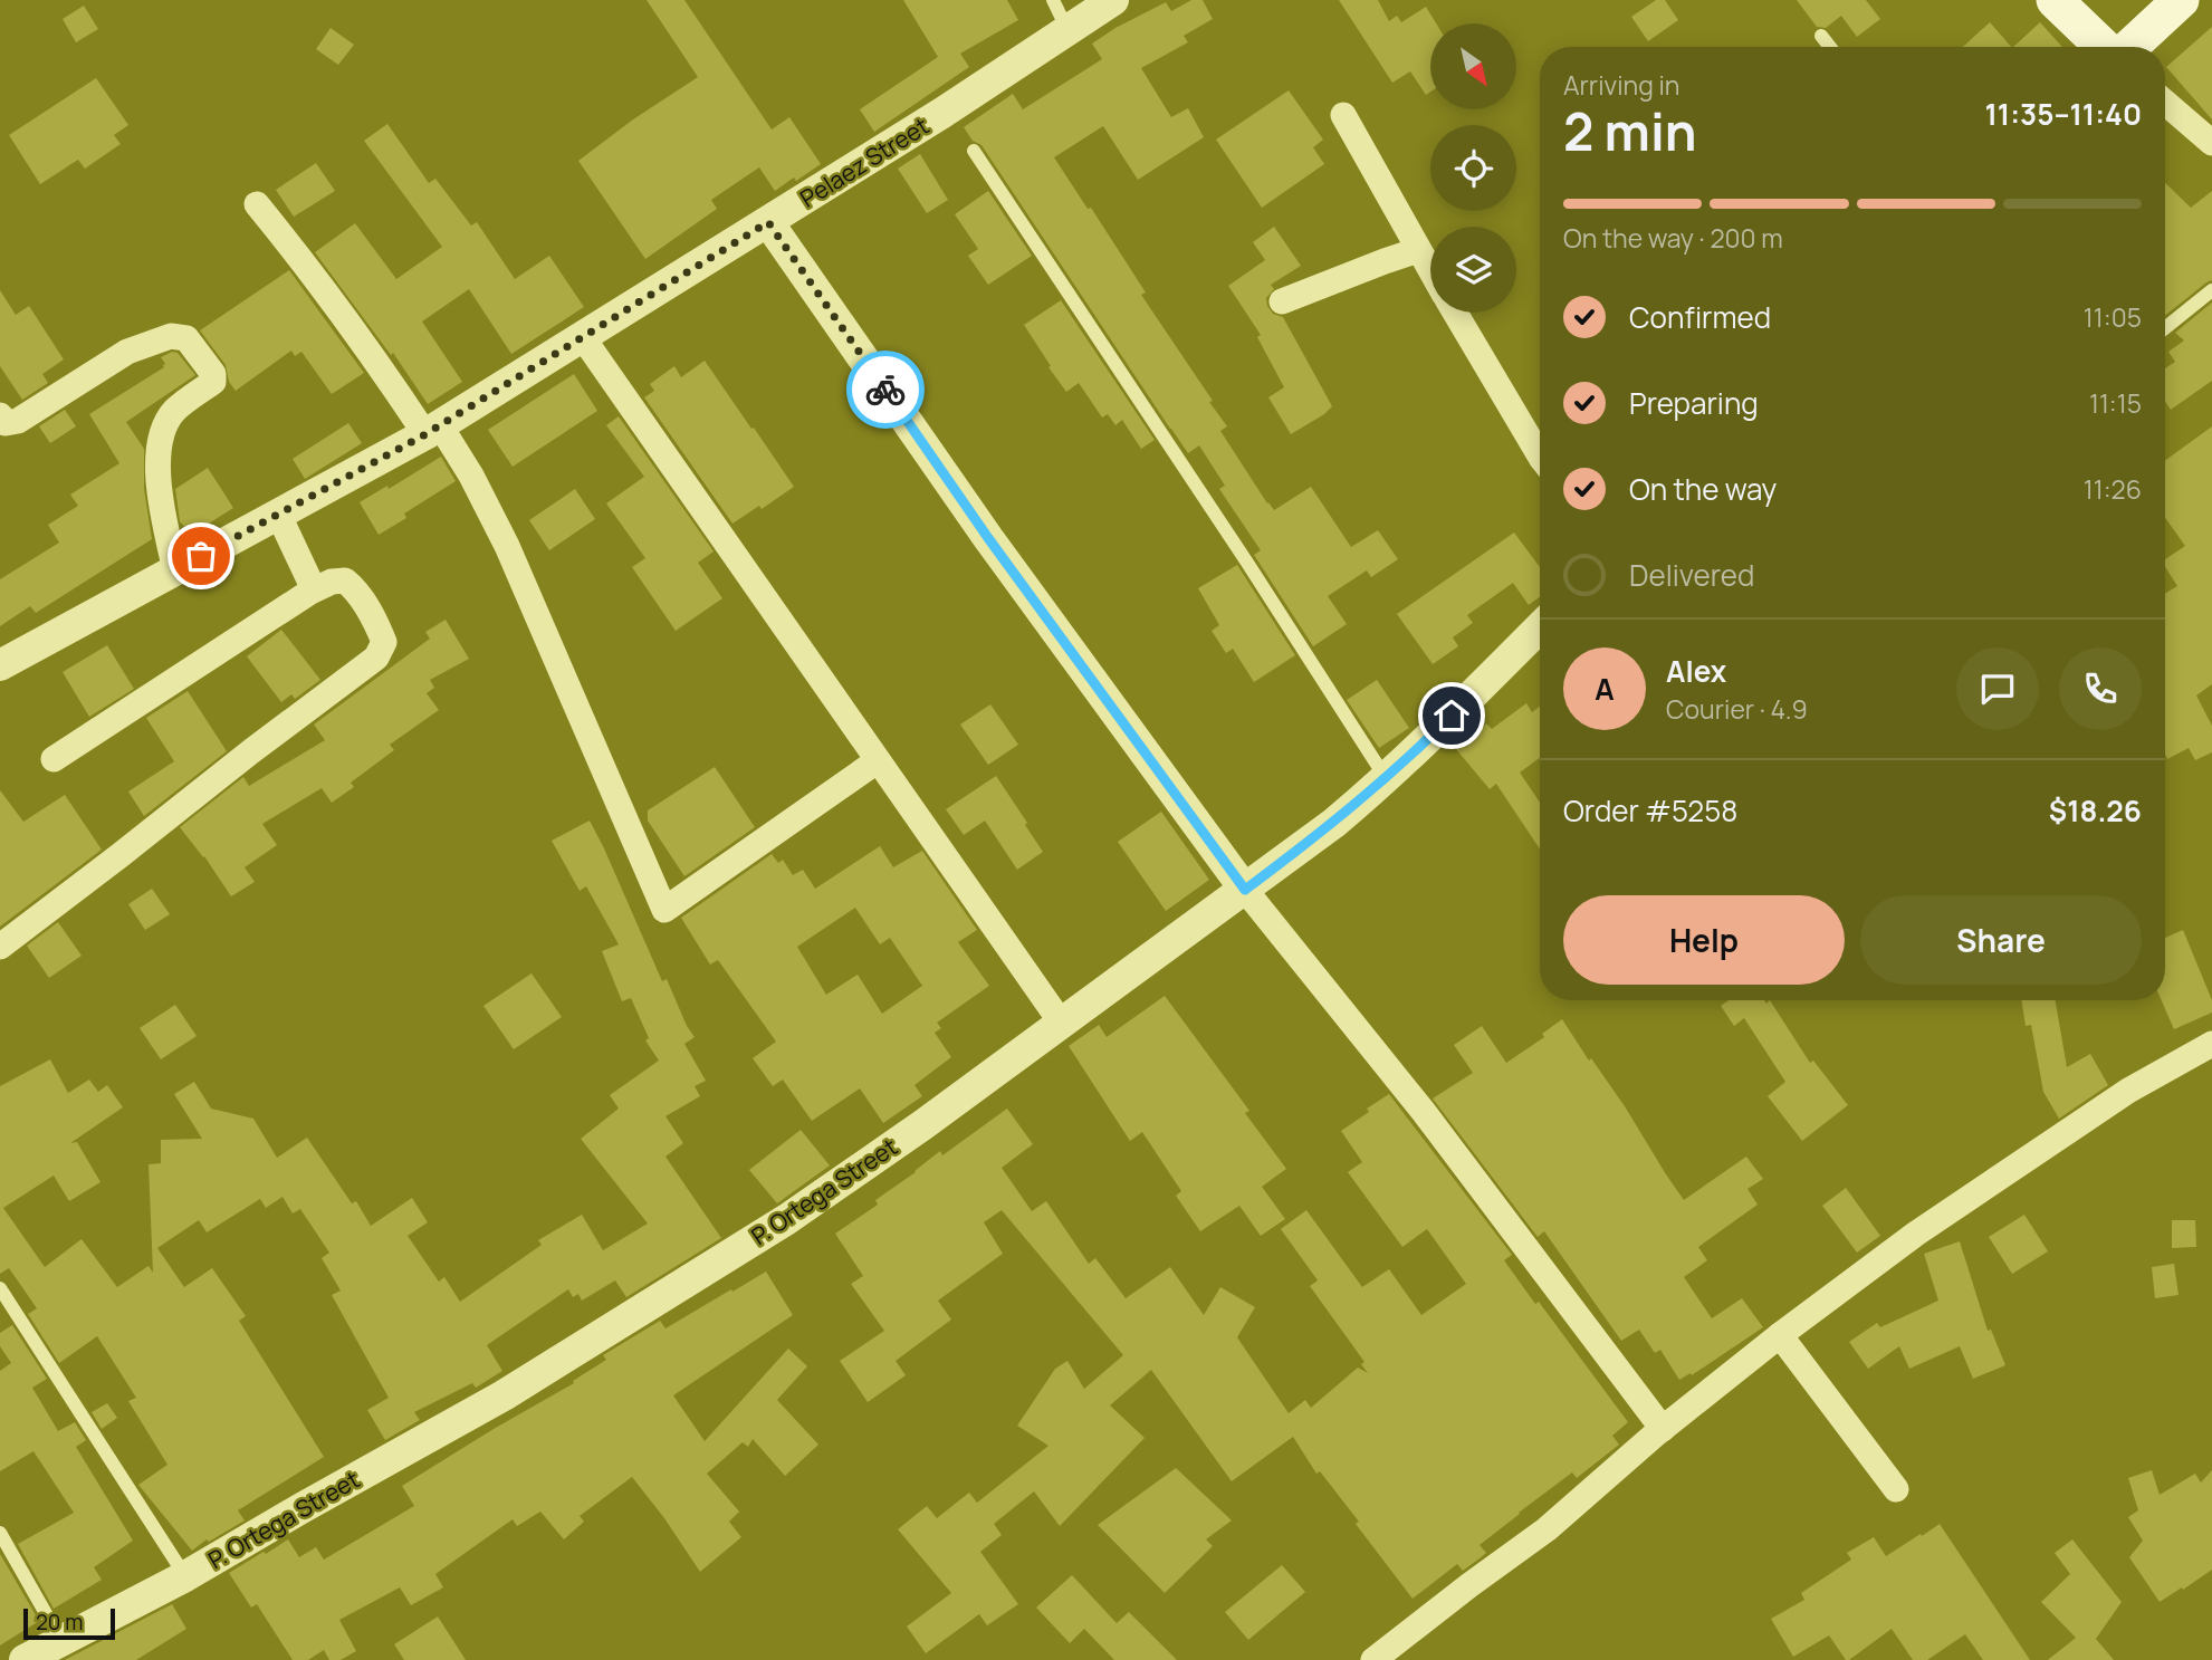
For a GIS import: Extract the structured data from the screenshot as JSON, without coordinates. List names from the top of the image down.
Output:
{
  "streets": {
    "street": ["Pelaez Street", "P. Ortega Street"]
  },
  "scale_bar": "20 m",
  "north": "bottom right",
  "page": {
    "heading": ["2 min", "Arriving in", "11:35–11:40"],
    "panel": [
      "Alex",
      "Courier · 4.9",
      "Order #5258",
      "$18.26"
    ],
    "bar": "On the way · 200 m",
    "list": [
      ["Confirmed", "11:05"],
      ["Preparing", "11:15"],
      ["On the way", "11:26"],
      "Delivered"
    ],
    "round": "A",
    "buttons": ["Help", "Share"],
    "scale": "20 m"
  }
}
